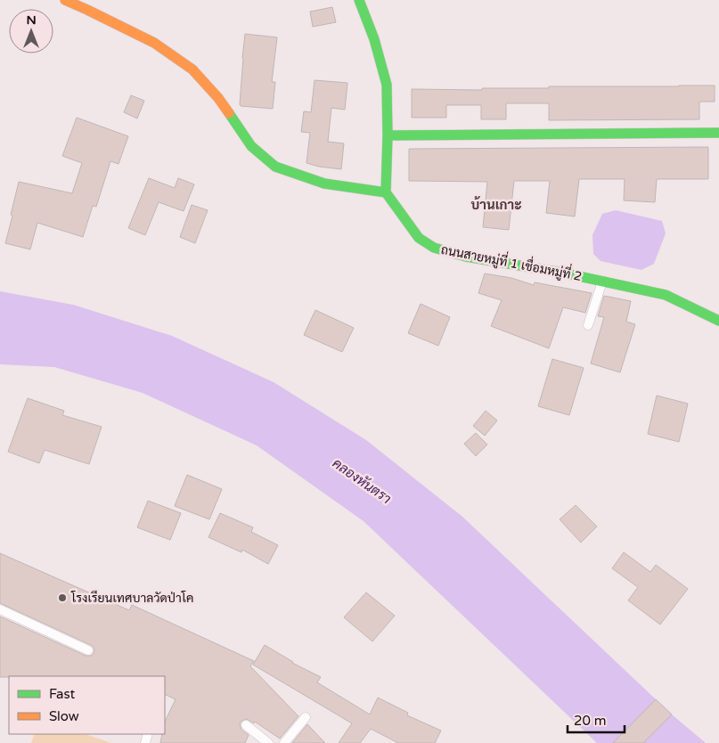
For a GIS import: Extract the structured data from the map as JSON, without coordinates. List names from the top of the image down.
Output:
{
  "streets": {
    "street": ["ถนนสายหมู่ที่ 1 เชื่อมหมู่ที่ 2"]
  },
  "districts": ["บ้านเกาะ"],
  "water": ["คลองหันตรา"],
  "places": ["โรงเรียนเทศบาลวัดป่าโค"],
  "legend": ["Fast", "Slow"],
  "scale_bar": "20 m",
  "north": "top"
}
